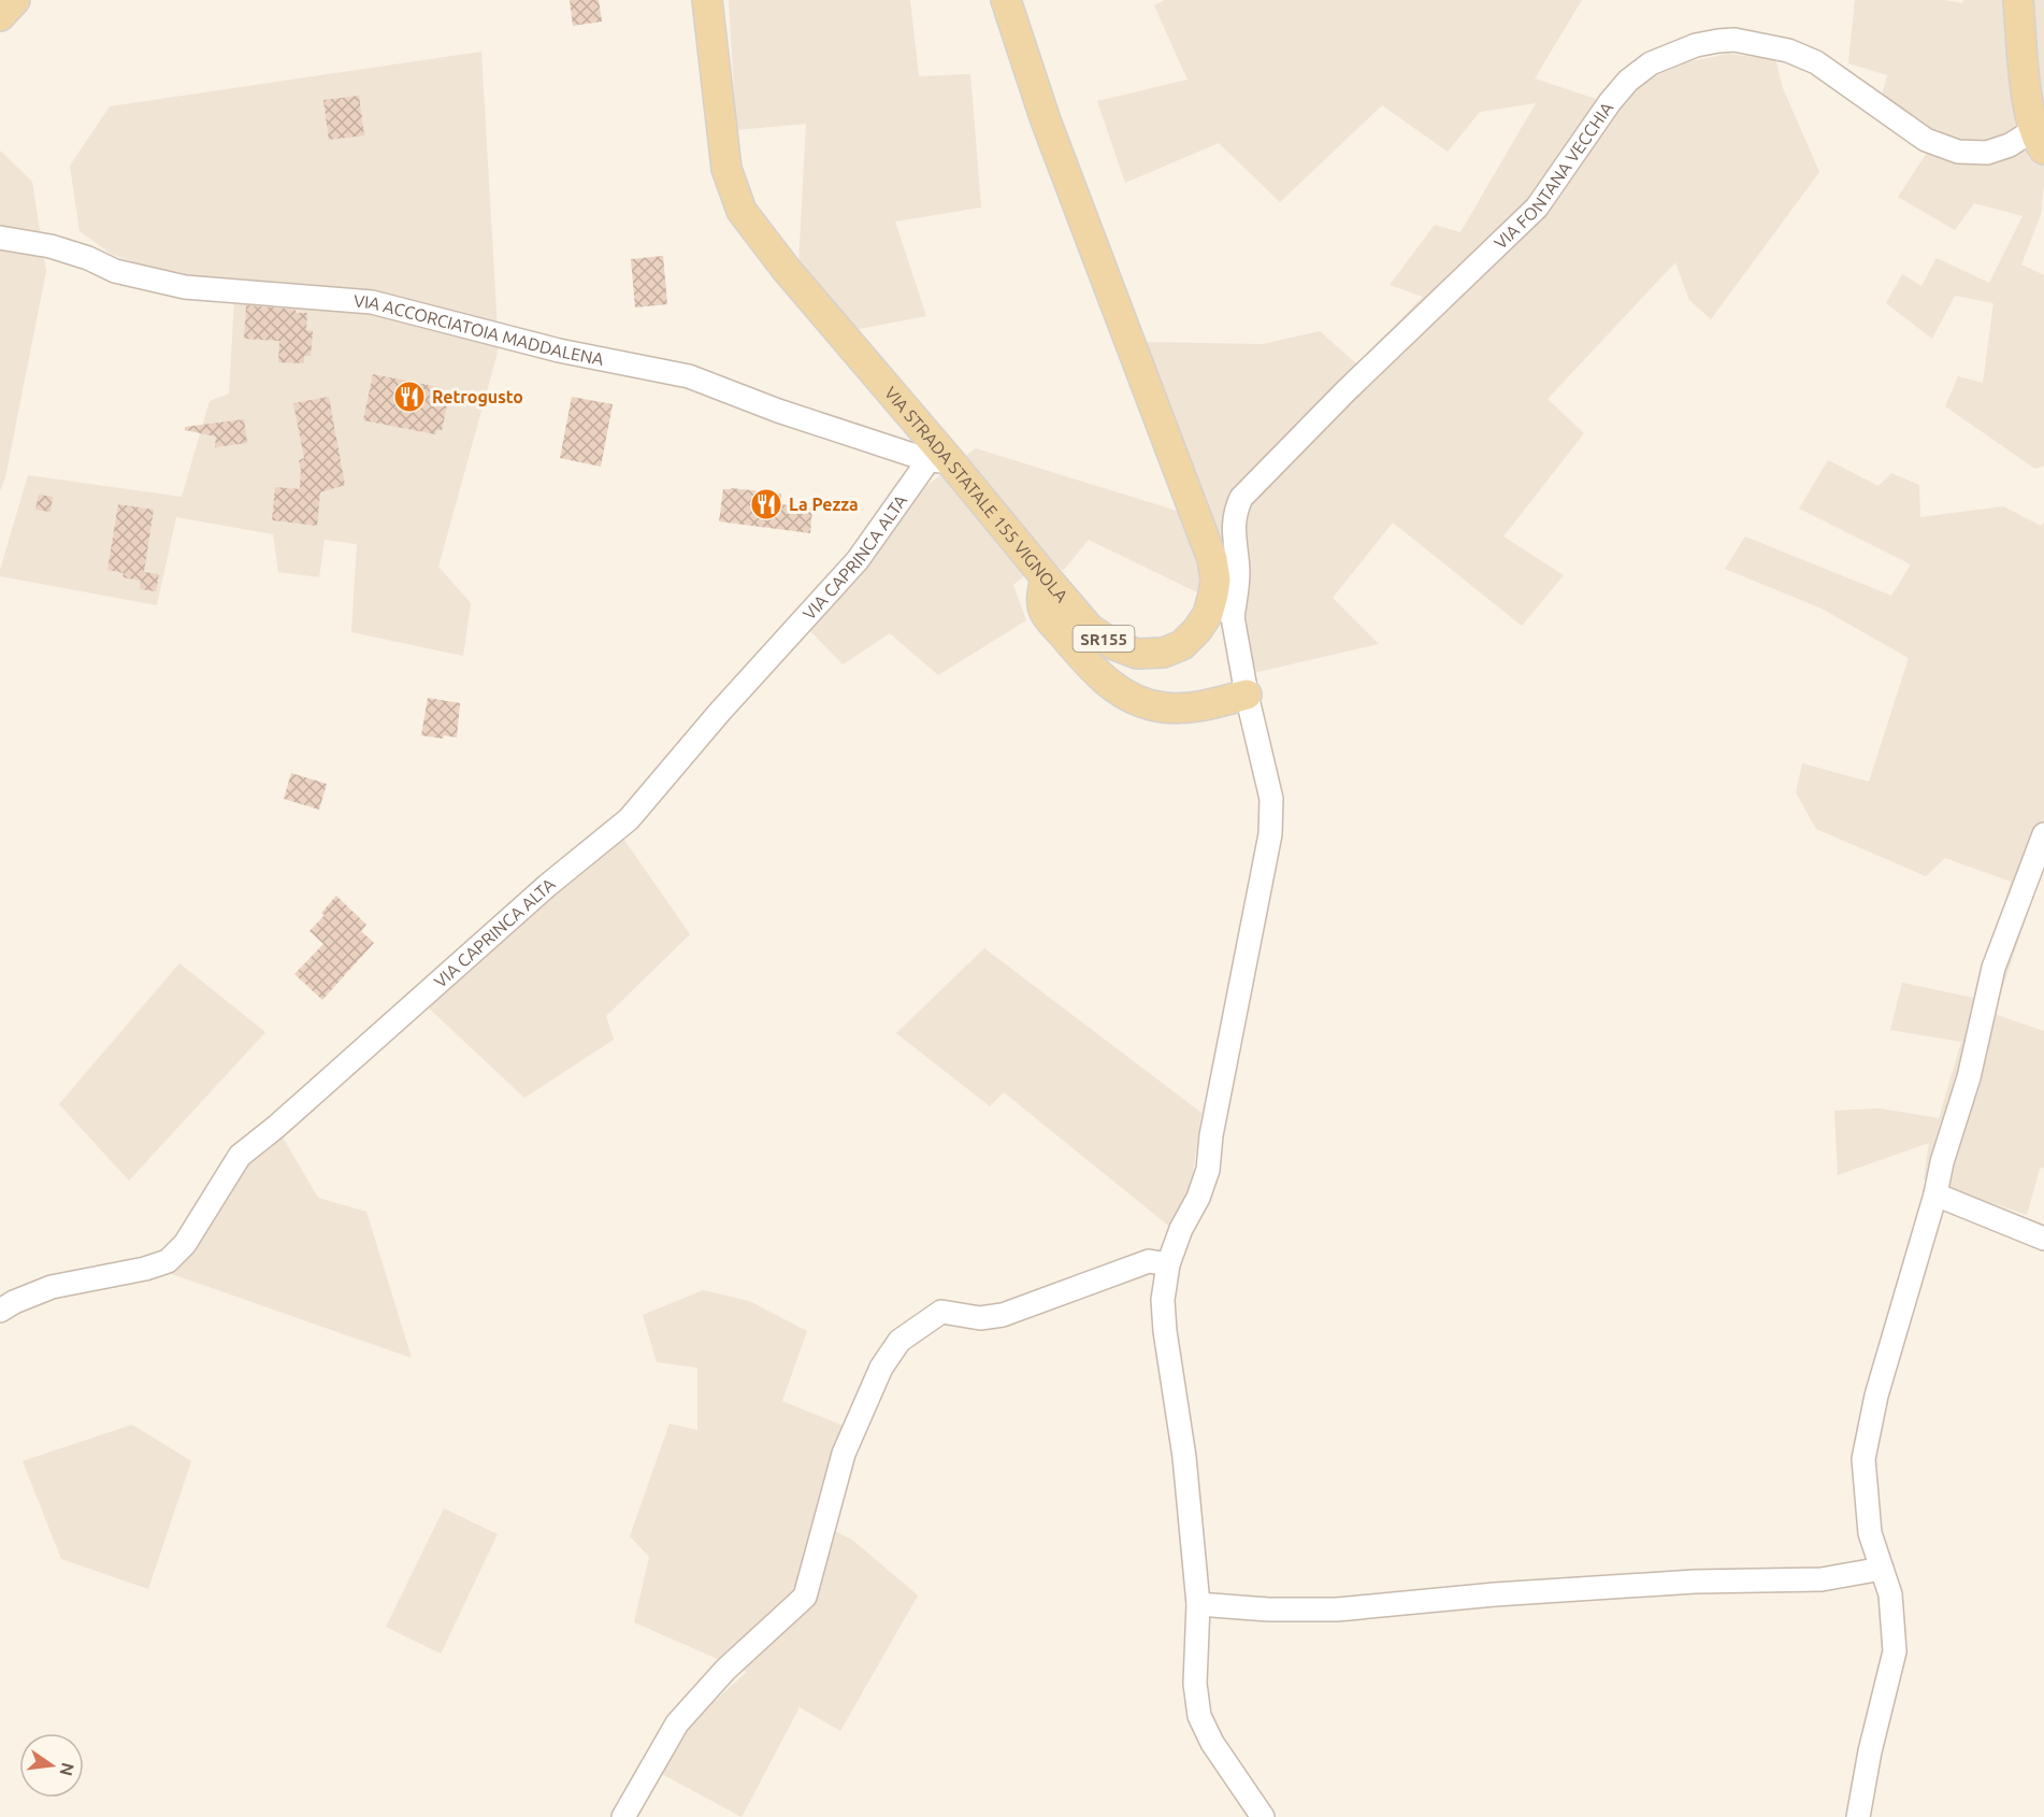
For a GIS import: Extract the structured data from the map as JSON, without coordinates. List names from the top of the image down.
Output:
{
  "streets": {
    "main road": ["VIA STRADA STATALE 155 VIGNOLA", "SR155"],
    "street": ["VIA FONTANA VECCHIA", "VIA ACCORCIATOIA MADDALENA", "VIA CAPRINCA ALTA"]
  },
  "crossings": [
    ["VIA ACCORCIATOIA MADDALENA", "VIA STRADA STATALE 155 VIGNOLA"],
    ["VIA ACCORCIATOIA MADDALENA", "VIA CAPRINCA ALTA"],
    ["VIA STRADA STATALE 155 VIGNOLA", "VIA CAPRINCA ALTA"]
  ],
  "places": {
    "restaurant": ["Retrogusto", "La Pezza"]
  },
  "north": "right"
}
